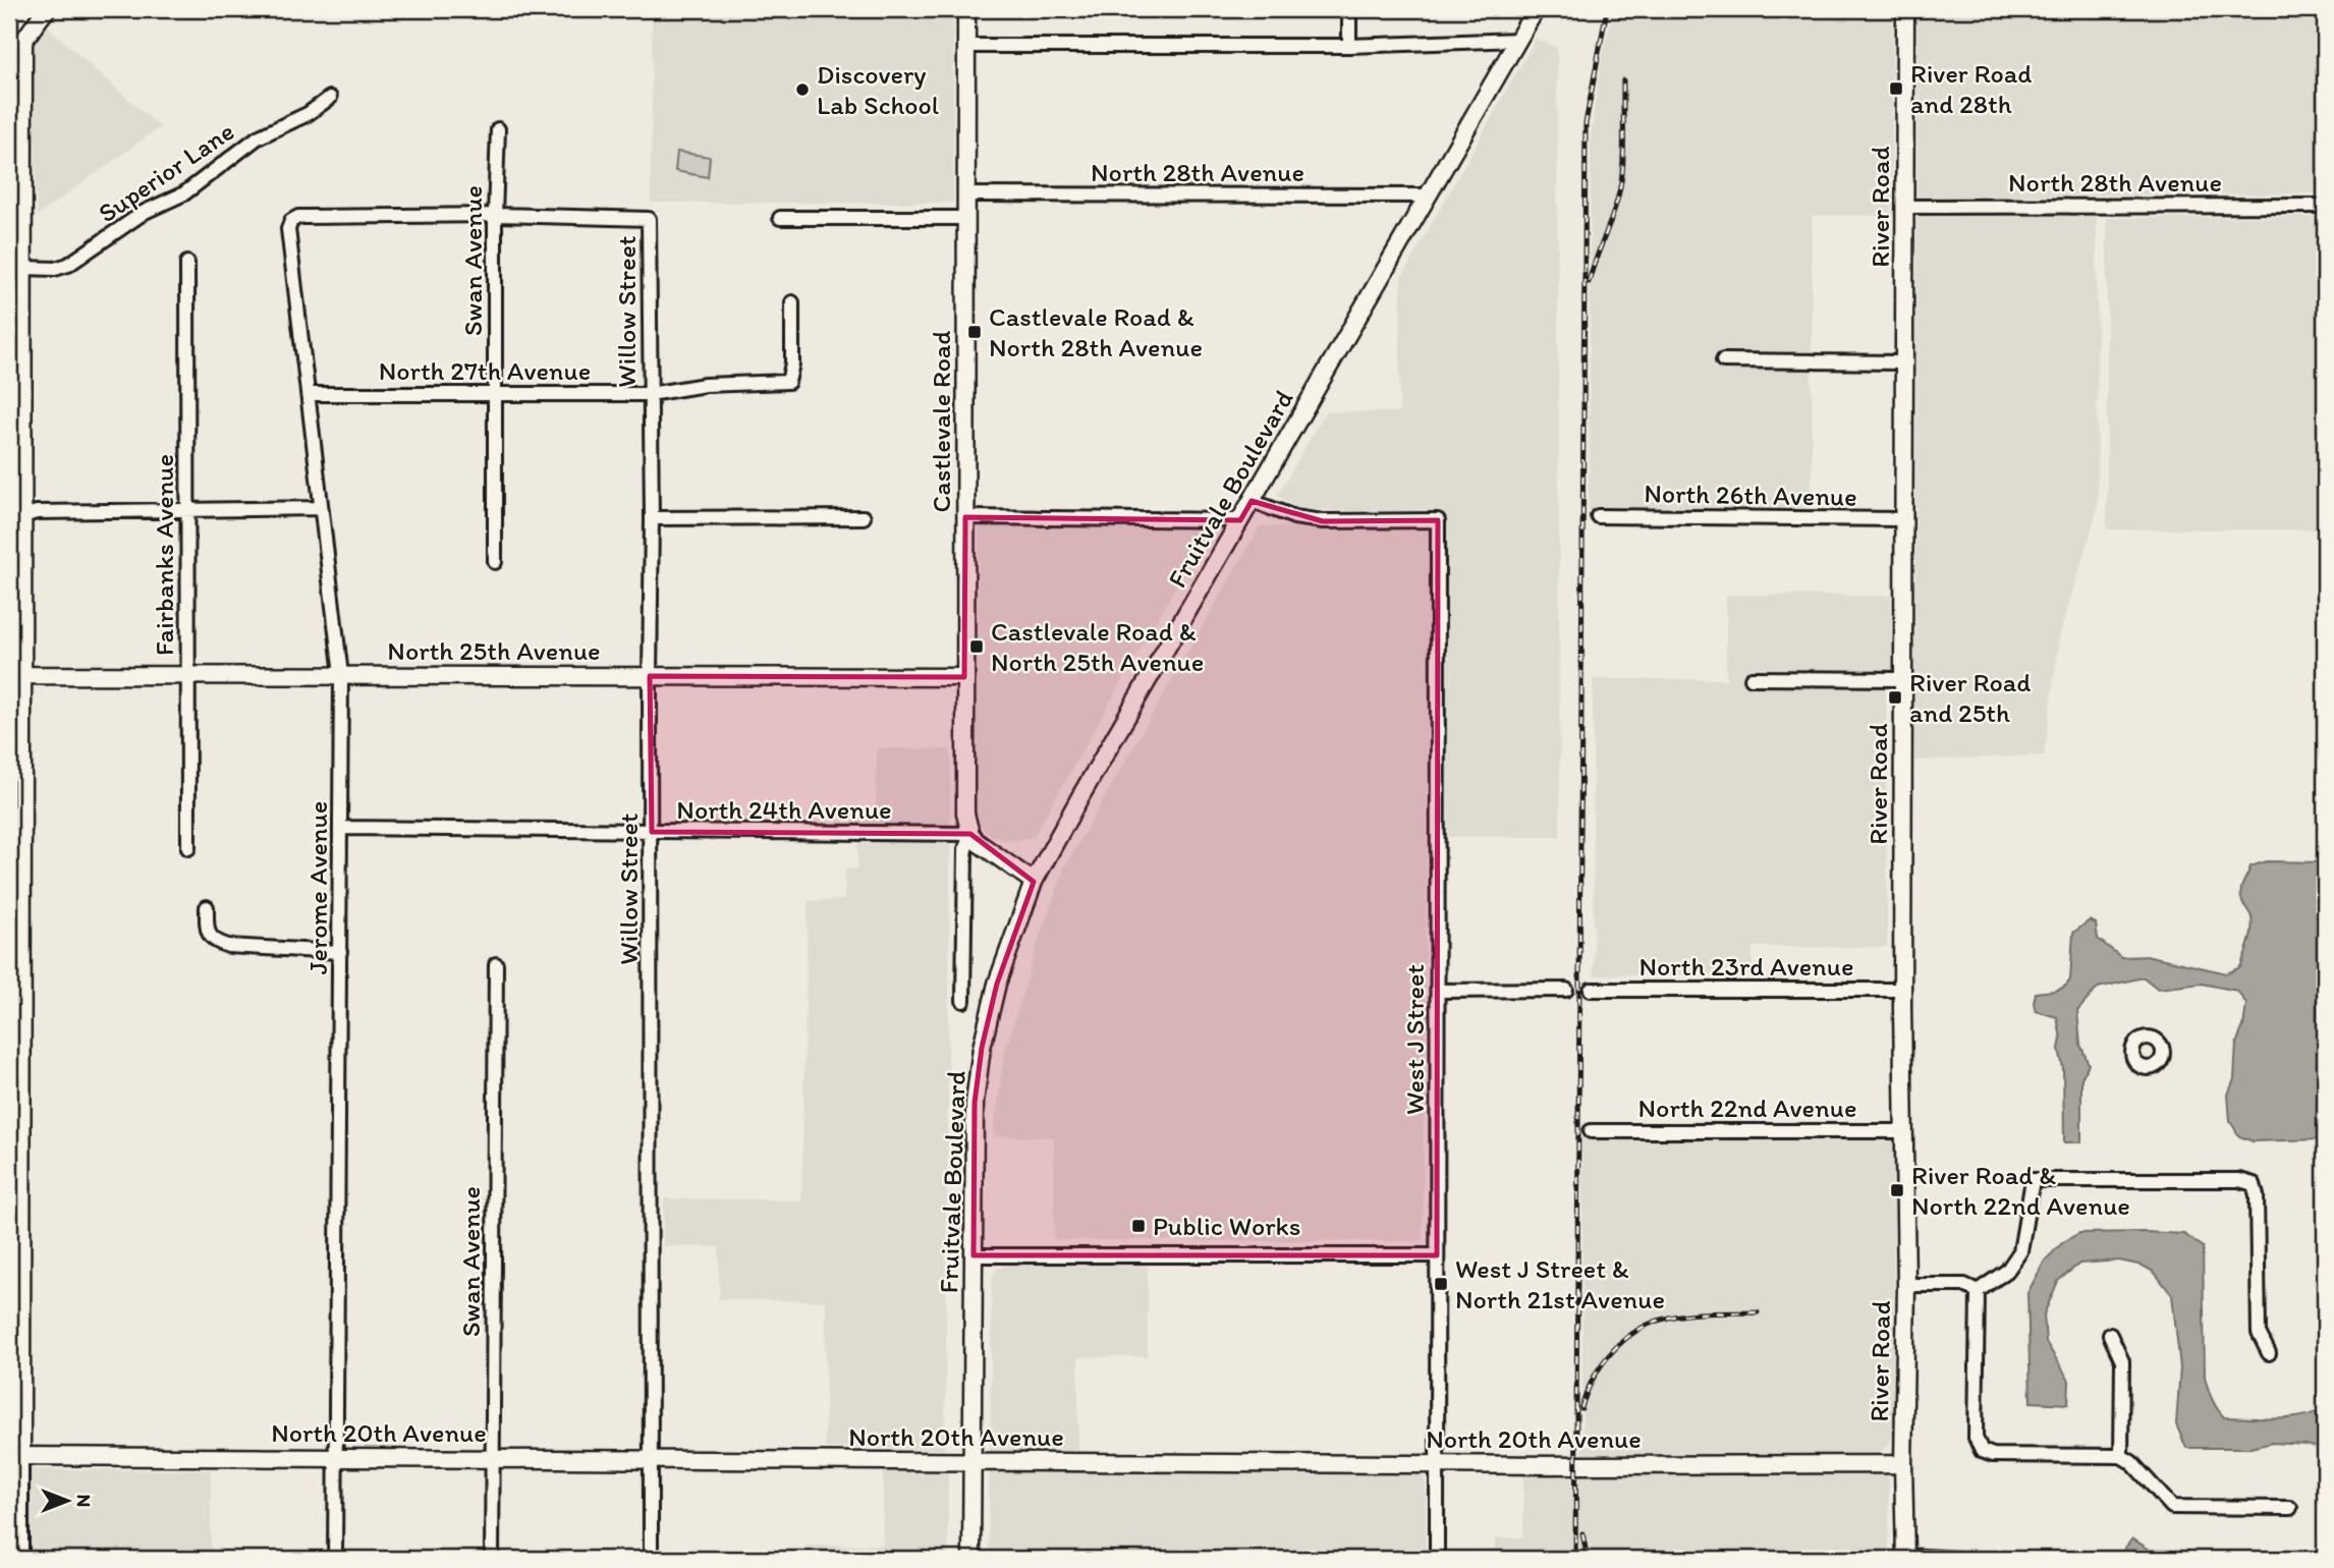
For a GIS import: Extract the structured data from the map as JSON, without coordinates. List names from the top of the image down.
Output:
{
  "streets": {
    "street": [
      "Superior Lane",
      "North 28th Avenue",
      "River Road",
      "Swan Avenue",
      "Willow Street",
      "North 27th Avenue",
      "Castlevale Road",
      "Fruitvale Boulevard",
      "North 26th Avenue",
      "Fairbanks Avenue",
      "North 25th Avenue",
      "North 24th Avenue",
      "Jerome Avenue",
      "North 23rd Avenue",
      "West J Street",
      "North 22nd Avenue",
      "North 20th Avenue"
    ]
  },
  "crossings": [
    ["North 28th Avenue", "River Road"],
    ["North 28th Avenue", "Castlevale Road"],
    ["North 28th Avenue", "Fruitvale Boulevard"],
    ["River Road", "North 26th Avenue"],
    ["River Road", "North 23rd Avenue"],
    ["River Road", "North 22nd Avenue"],
    ["River Road", "North 20th Avenue"],
    ["Swan Avenue", "Willow Street"],
    ["Swan Avenue", "North 27th Avenue"],
    ["Swan Avenue", "Jerome Avenue"],
    ["Swan Avenue", "North 20th Avenue"],
    ["Willow Street", "North 27th Avenue"],
    ["Willow Street", "North 25th Avenue"],
    ["Willow Street", "North 24th Avenue"],
    ["Willow Street", "Jerome Avenue"],
    ["Willow Street", "North 20th Avenue"],
    ["North 27th Avenue", "Jerome Avenue"],
    ["Castlevale Road", "North 25th Avenue"],
    ["Castlevale Road", "North 24th Avenue"],
    ["Fruitvale Boulevard", "West J Street"],
    ["Fruitvale Boulevard", "North 20th Avenue"],
    ["Fairbanks Avenue", "North 25th Avenue"],
    ["North 25th Avenue", "Jerome Avenue"],
    ["North 24th Avenue", "Jerome Avenue"],
    ["Jerome Avenue", "North 20th Avenue"],
    ["West J Street", "North 20th Avenue"]
  ],
  "places": {
    "transit": [
      "River Road and 28th",
      "Castlevale Road & North 28th Avenue",
      "Castlevale Road & North 25th Avenue",
      "River Road and 25th",
      "River Road & North 22nd Avenue",
      "Public Works",
      "West J Street & North 21st Avenue"
    ],
    "other": ["Discovery Lab School"]
  },
  "north": "right"
}
